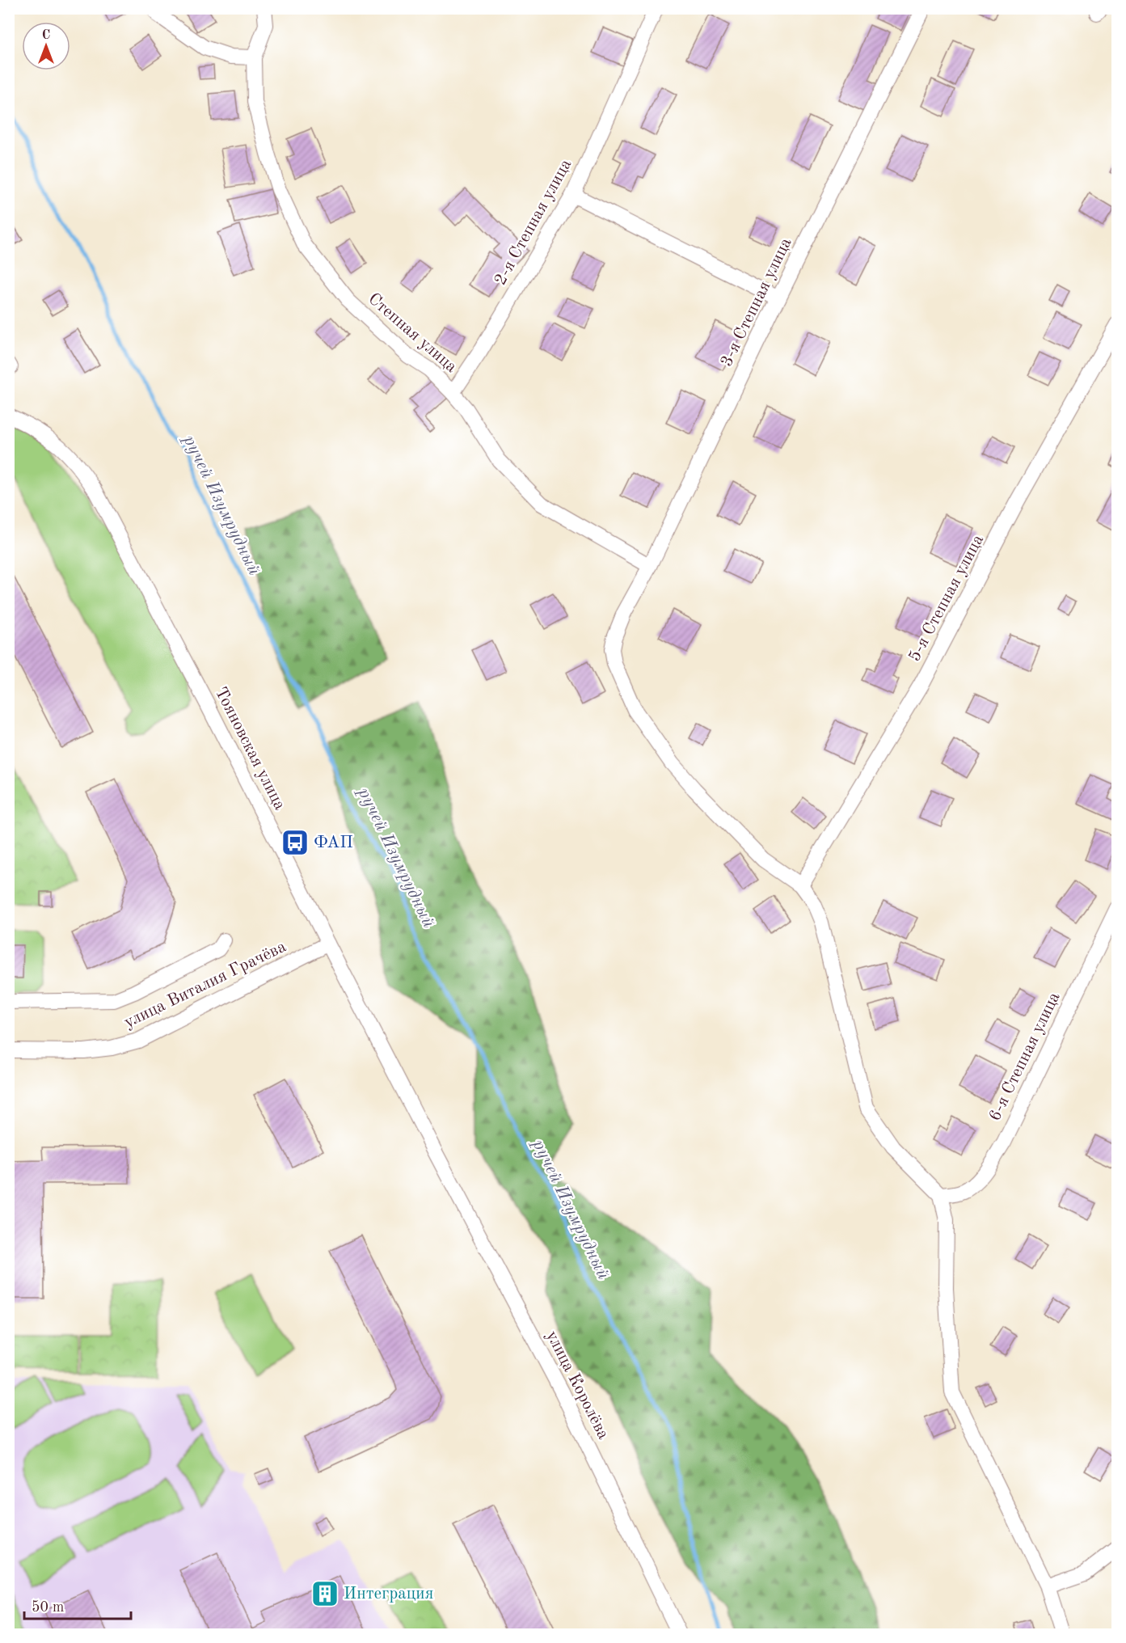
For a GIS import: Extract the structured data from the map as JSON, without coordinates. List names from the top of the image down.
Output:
{
  "streets": {
    "street": [
      "2-я Степная улица",
      "3-я Степная улица",
      "Степная улица",
      "5-я Степная улица",
      "Тояновская улица",
      "улица Виталия Грачёва",
      "6-я Степная улица",
      "улица Королёва"
    ]
  },
  "crossings": [
    ["2-я Степная улица", "Степная улица"],
    ["3-я Степная улица", "Степная улица"],
    ["3-я Степная улица", "5-я Степная улица"],
    ["Тояновская улица", "улица Виталия Грачёва"],
    ["Тояновская улица", "улица Королёва"]
  ],
  "water": ["ручей Изумрудный"],
  "places": {
    "bus stop": ["ФАП"],
    "building": ["Интеграция"]
  },
  "scale_bar": "50 m",
  "north": "top"
}
